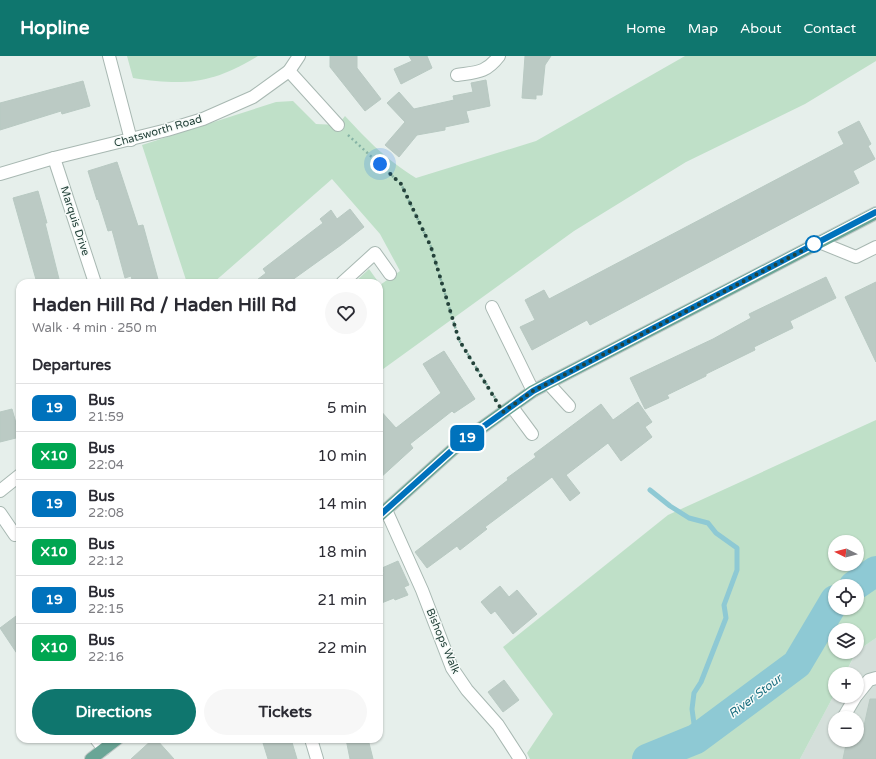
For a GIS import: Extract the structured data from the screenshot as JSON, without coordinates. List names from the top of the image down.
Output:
{
  "streets": {
    "street": ["Chatsworth Road", "Marquis Drive", "Bishops Walk"]
  },
  "crossings": [
    ["Chatsworth Road", "Marquis Drive"]
  ],
  "water": ["River Stour"],
  "lines": ["bus line 19"],
  "north": "left",
  "page": {
    "header": "Hopline",
    "nav": [
      "Home",
      "Map",
      "About",
      "Contact"
    ],
    "on_map": "19",
    "heading": [
      ["Haden Hill Rd / Haden Hill Rd", "Walk · 4 min · 250 m"],
      "Departures"
    ],
    "list": [
      {
        "mark": "19",
        "name": "Bus",
        "note": "21:59",
        "value": "5 min"
      },
      {
        "mark": "X10",
        "name": "Bus",
        "note": "22:04",
        "value": "10 min"
      },
      {
        "mark": "19",
        "name": "Bus",
        "note": "22:08",
        "value": "14 min"
      },
      {
        "mark": "X10",
        "name": "Bus",
        "note": "22:12",
        "value": "18 min"
      },
      {
        "mark": "19",
        "name": "Bus",
        "note": "22:15",
        "value": "21 min"
      },
      {
        "mark": "X10",
        "name": "Bus",
        "note": "22:16",
        "value": "22 min"
      }
    ],
    "map_buttons": ["+", "−"],
    "buttons": ["Directions", "Tickets"]
  }
}
